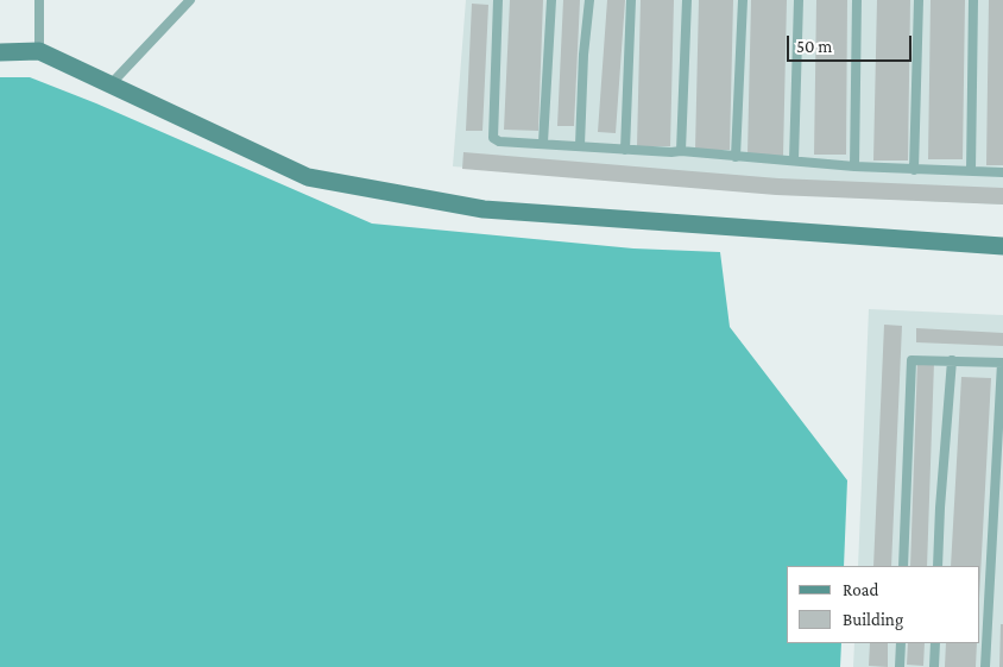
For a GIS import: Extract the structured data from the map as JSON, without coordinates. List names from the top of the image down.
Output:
{
  "legend": ["Road", "Building"],
  "scale_bar": "50 m"
}
